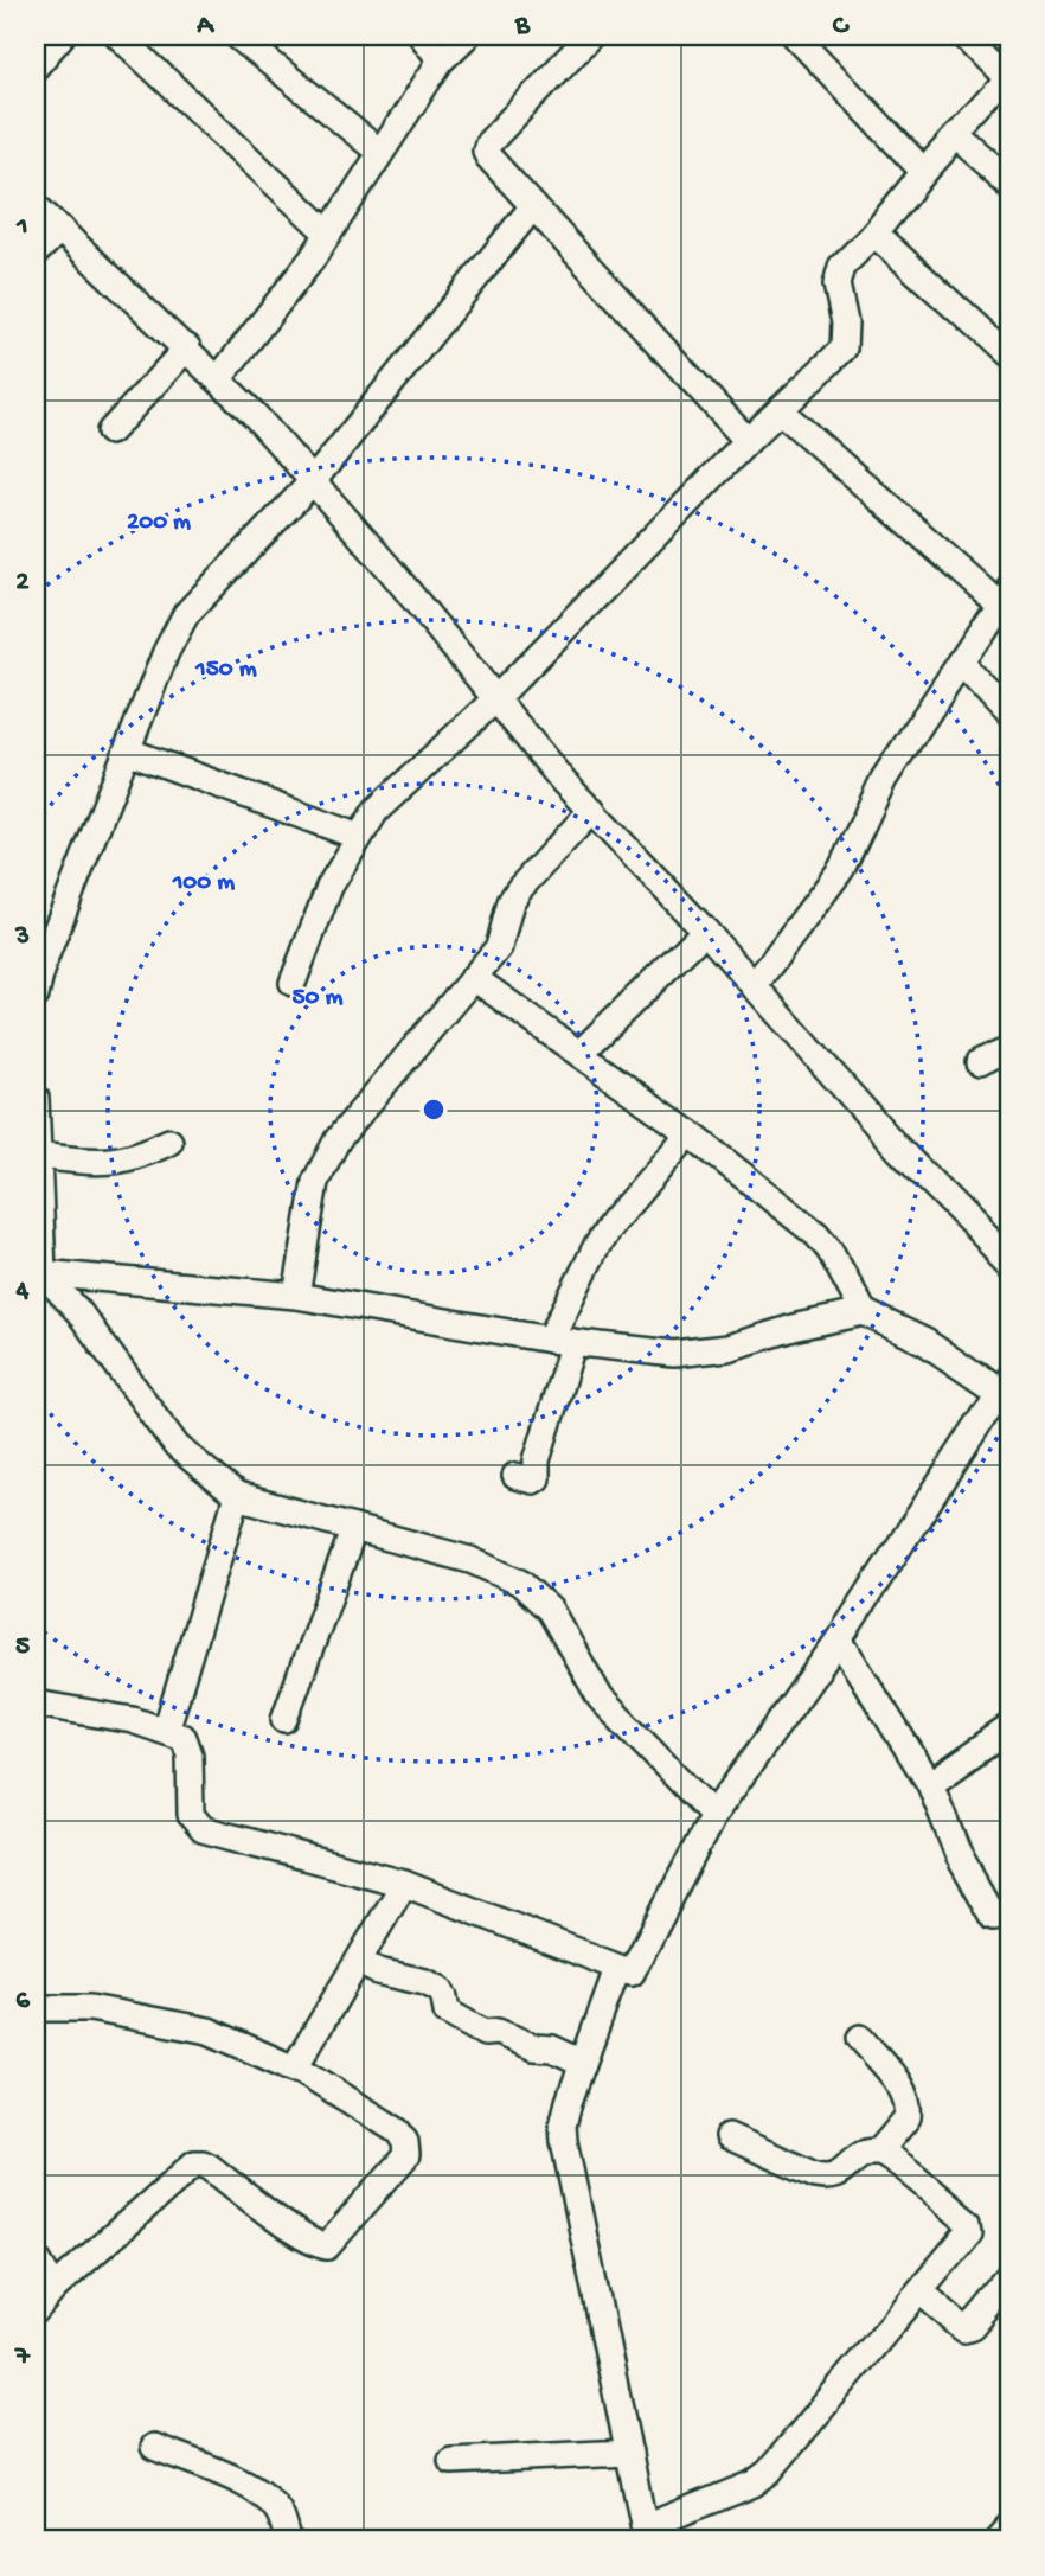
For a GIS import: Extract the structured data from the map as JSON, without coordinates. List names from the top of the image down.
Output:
{
  "grid": {
    "columns": ["A", "B", "C"],
    "rows": [
      "1",
      "2",
      "3",
      "4",
      "5",
      "6",
      "7"
    ]
  },
  "rings": [
    "200 m",
    "150 m",
    "100 m",
    "50 m"
  ]
}
